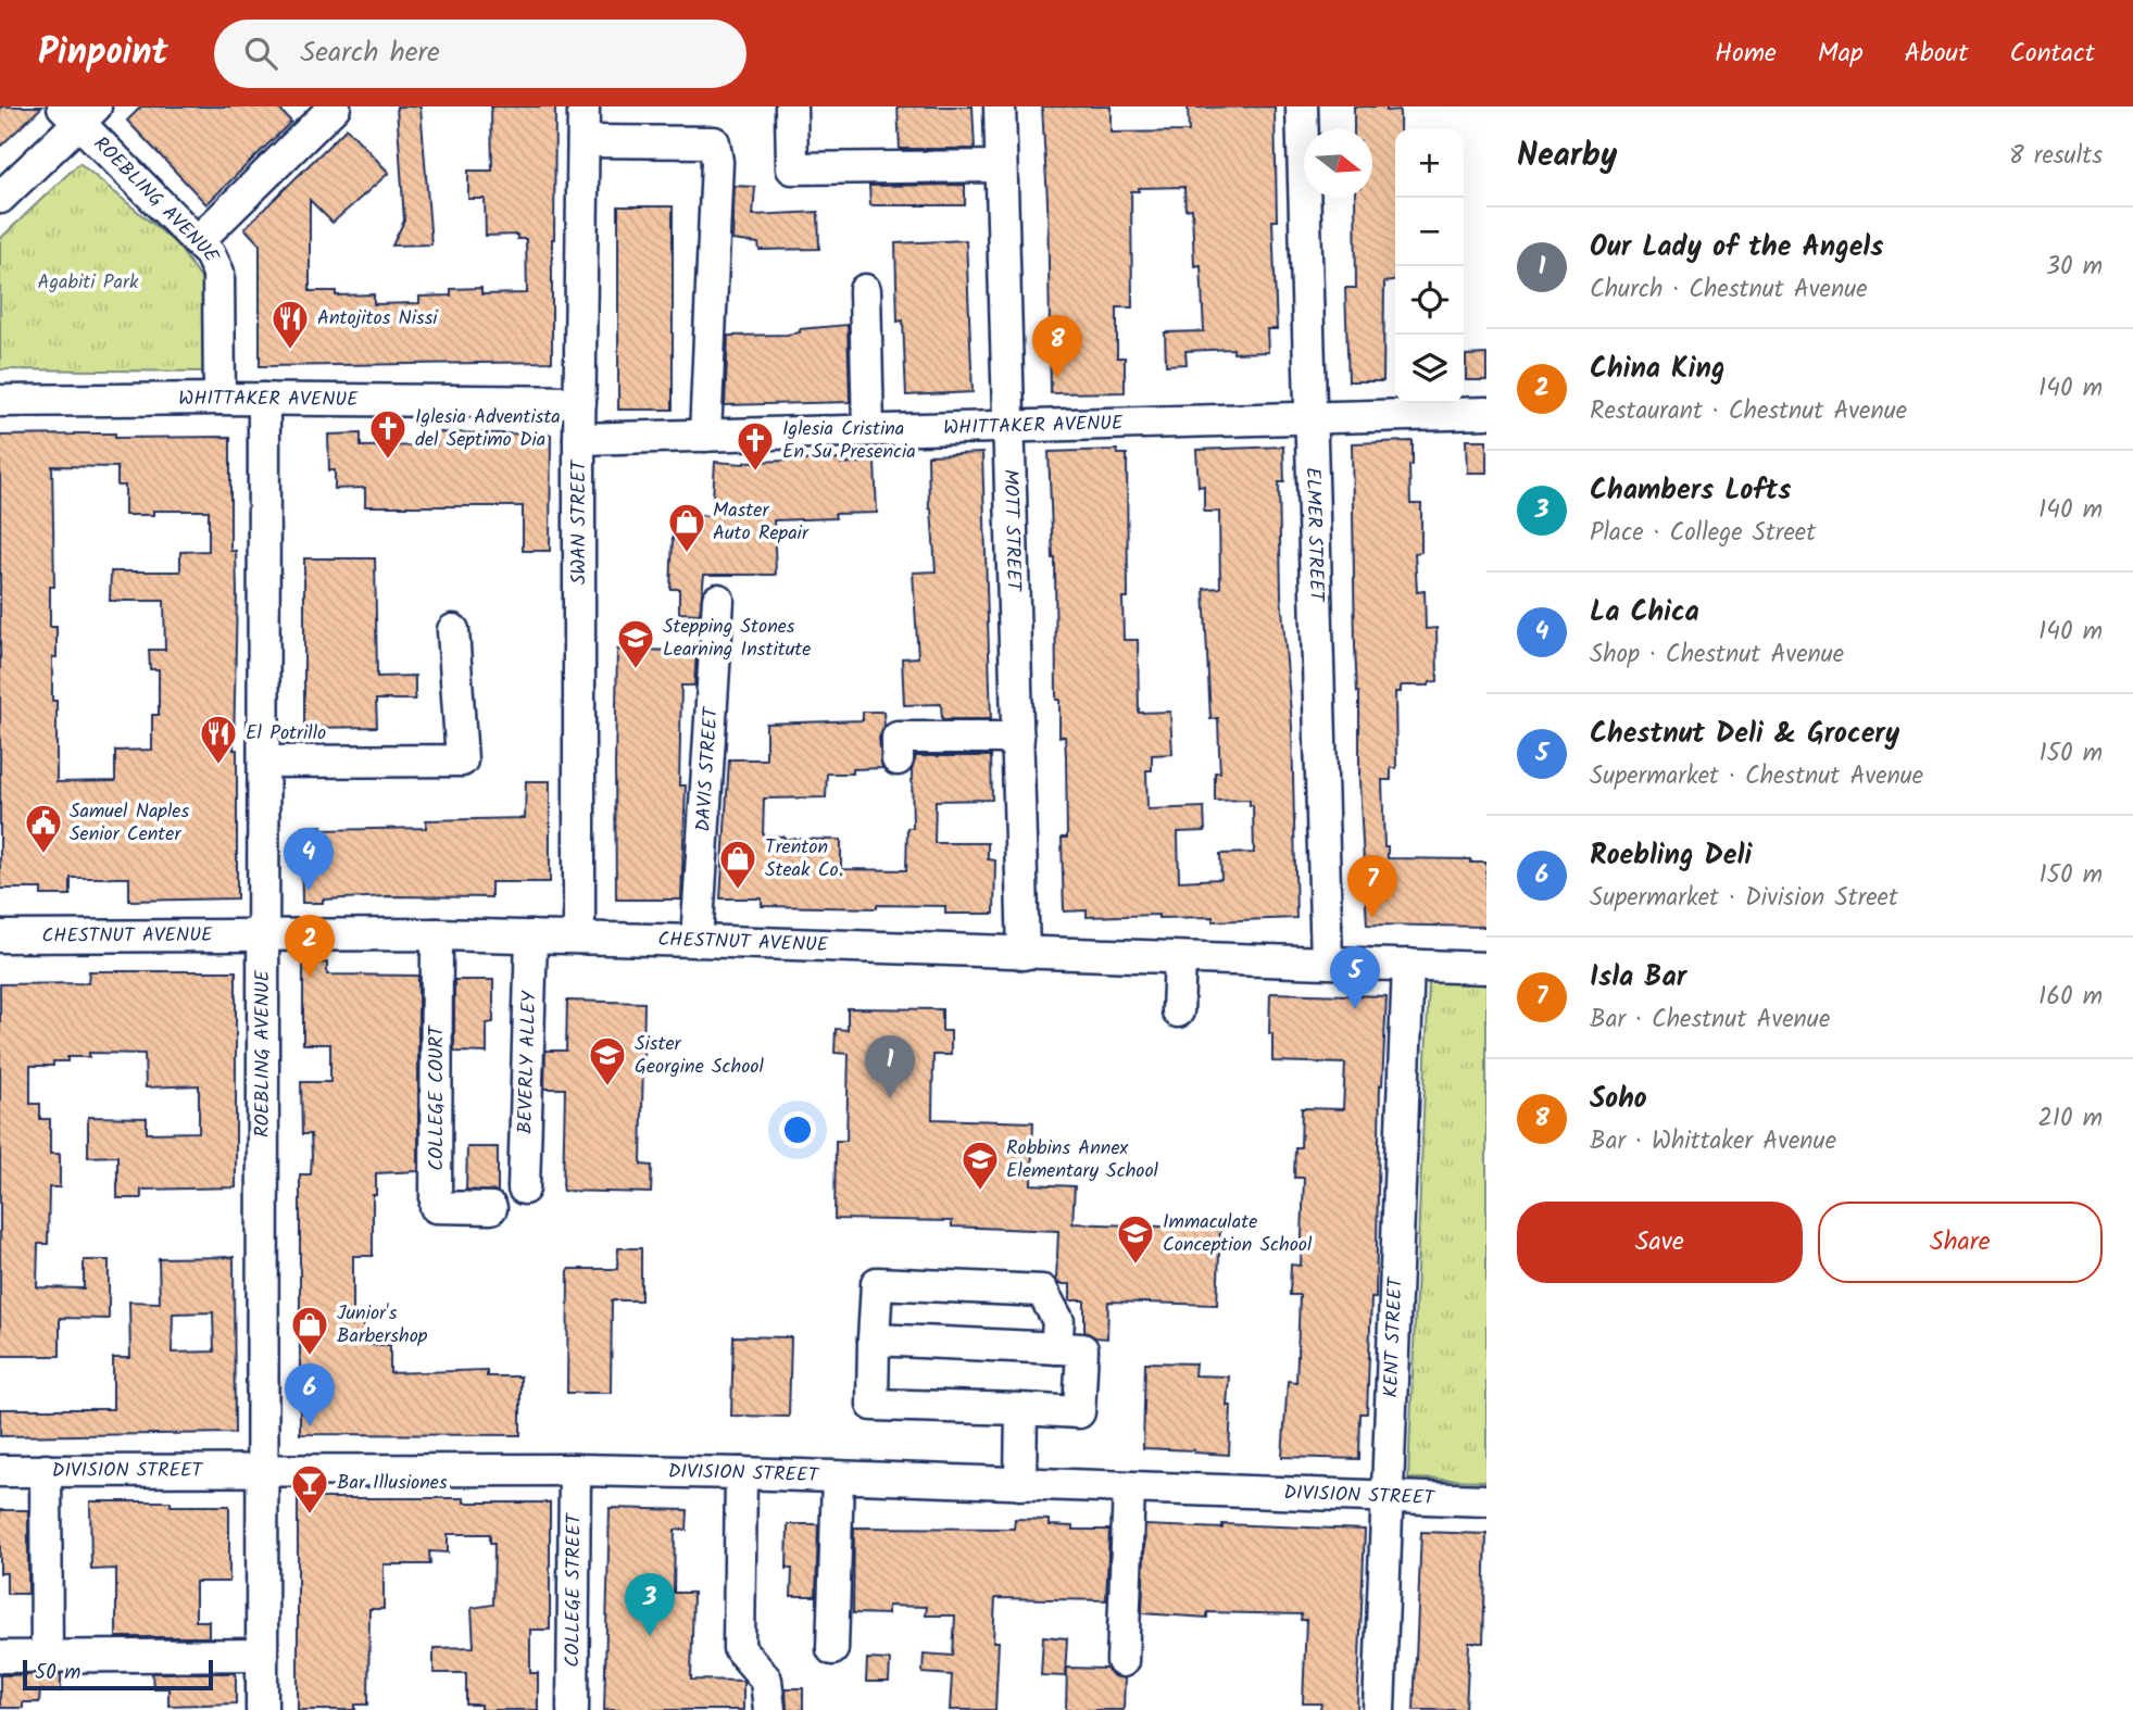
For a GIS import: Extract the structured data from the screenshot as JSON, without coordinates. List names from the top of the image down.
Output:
{
  "streets": {
    "street": [
      "ROEBLING AVENUE",
      "WHITTAKER AVENUE",
      "SWAN STREET",
      "MOTT STREET",
      "ELMER STREET",
      "DAVIS STREET",
      "CHESTNUT AVENUE",
      "BEVERLY ALLEY",
      "COLLEGE COURT",
      "KENT STREET",
      "DIVISION STREET",
      "COLLEGE STREET"
    ]
  },
  "crossings": [
    ["ROEBLING AVENUE", "WHITTAKER AVENUE"],
    ["ROEBLING AVENUE", "CHESTNUT AVENUE"],
    ["ROEBLING AVENUE", "DIVISION STREET"],
    ["WHITTAKER AVENUE", "SWAN STREET"],
    ["WHITTAKER AVENUE", "MOTT STREET"],
    ["WHITTAKER AVENUE", "ELMER STREET"],
    ["SWAN STREET", "CHESTNUT AVENUE"],
    ["MOTT STREET", "CHESTNUT AVENUE"],
    ["ELMER STREET", "CHESTNUT AVENUE"],
    ["DAVIS STREET", "CHESTNUT AVENUE"],
    ["CHESTNUT AVENUE", "BEVERLY ALLEY"],
    ["CHESTNUT AVENUE", "COLLEGE COURT"],
    ["CHESTNUT AVENUE", "KENT STREET"],
    ["KENT STREET", "DIVISION STREET"],
    ["DIVISION STREET", "COLLEGE STREET"]
  ],
  "parks": ["Agabiti Park"],
  "places": {
    "restaurant": ["Antojitos Nissi", "El Potrillo"],
    "church": ["Iglesia Adventista del Septimo Dia", "Iglesia Cristina En Su Presencia"],
    "shop": ["Master Auto Repair", "Trenton Steak Co.", "Junior's Barbershop"],
    "school or university": [
      "Stepping Stones Learning Institute",
      "Sister Georgine School",
      "Robbins Annex Elementary School",
      "Immaculate Conception School"
    ],
    "public building": ["Samuel Naples Senior Center"],
    "bar": ["Bar Illusiones"]
  },
  "scale_bar": "50 m",
  "north": "right",
  "page": {
    "header": "Pinpoint",
    "search": "Search here",
    "nav": [
      "Home",
      "Map",
      "About",
      "Contact"
    ],
    "heading": ["Nearby", "8 results"],
    "map_buttons": ["+", "−"],
    "list": [
      {
        "mark": "1",
        "name": "Our Lady of the Angels",
        "note": "Church · Chestnut Avenue",
        "value": "30 m"
      },
      {
        "mark": "2",
        "name": "China King",
        "note": "Restaurant · Chestnut Avenue",
        "value": "140 m"
      },
      {
        "mark": "3",
        "name": "Chambers Lofts",
        "note": "Place · College Street",
        "value": "140 m"
      },
      {
        "mark": "4",
        "name": "La Chica",
        "note": "Shop · Chestnut Avenue",
        "value": "140 m"
      },
      {
        "mark": "5",
        "name": "Chestnut Deli & Grocery",
        "note": "Supermarket · Chestnut Avenue",
        "value": "150 m"
      },
      {
        "mark": "6",
        "name": "Roebling Deli",
        "note": "Supermarket · Division Street",
        "value": "150 m"
      },
      {
        "mark": "7",
        "name": "Isla Bar",
        "note": "Bar · Chestnut Avenue",
        "value": "160 m"
      },
      {
        "mark": "8",
        "name": "Soho",
        "note": "Bar · Whittaker Avenue",
        "value": "210 m"
      }
    ],
    "pins": [
      "8",
      "4",
      "7",
      "2",
      "5",
      "1",
      "6",
      "3"
    ],
    "buttons": ["Save", "Share"],
    "scale": "50 m"
  }
}
